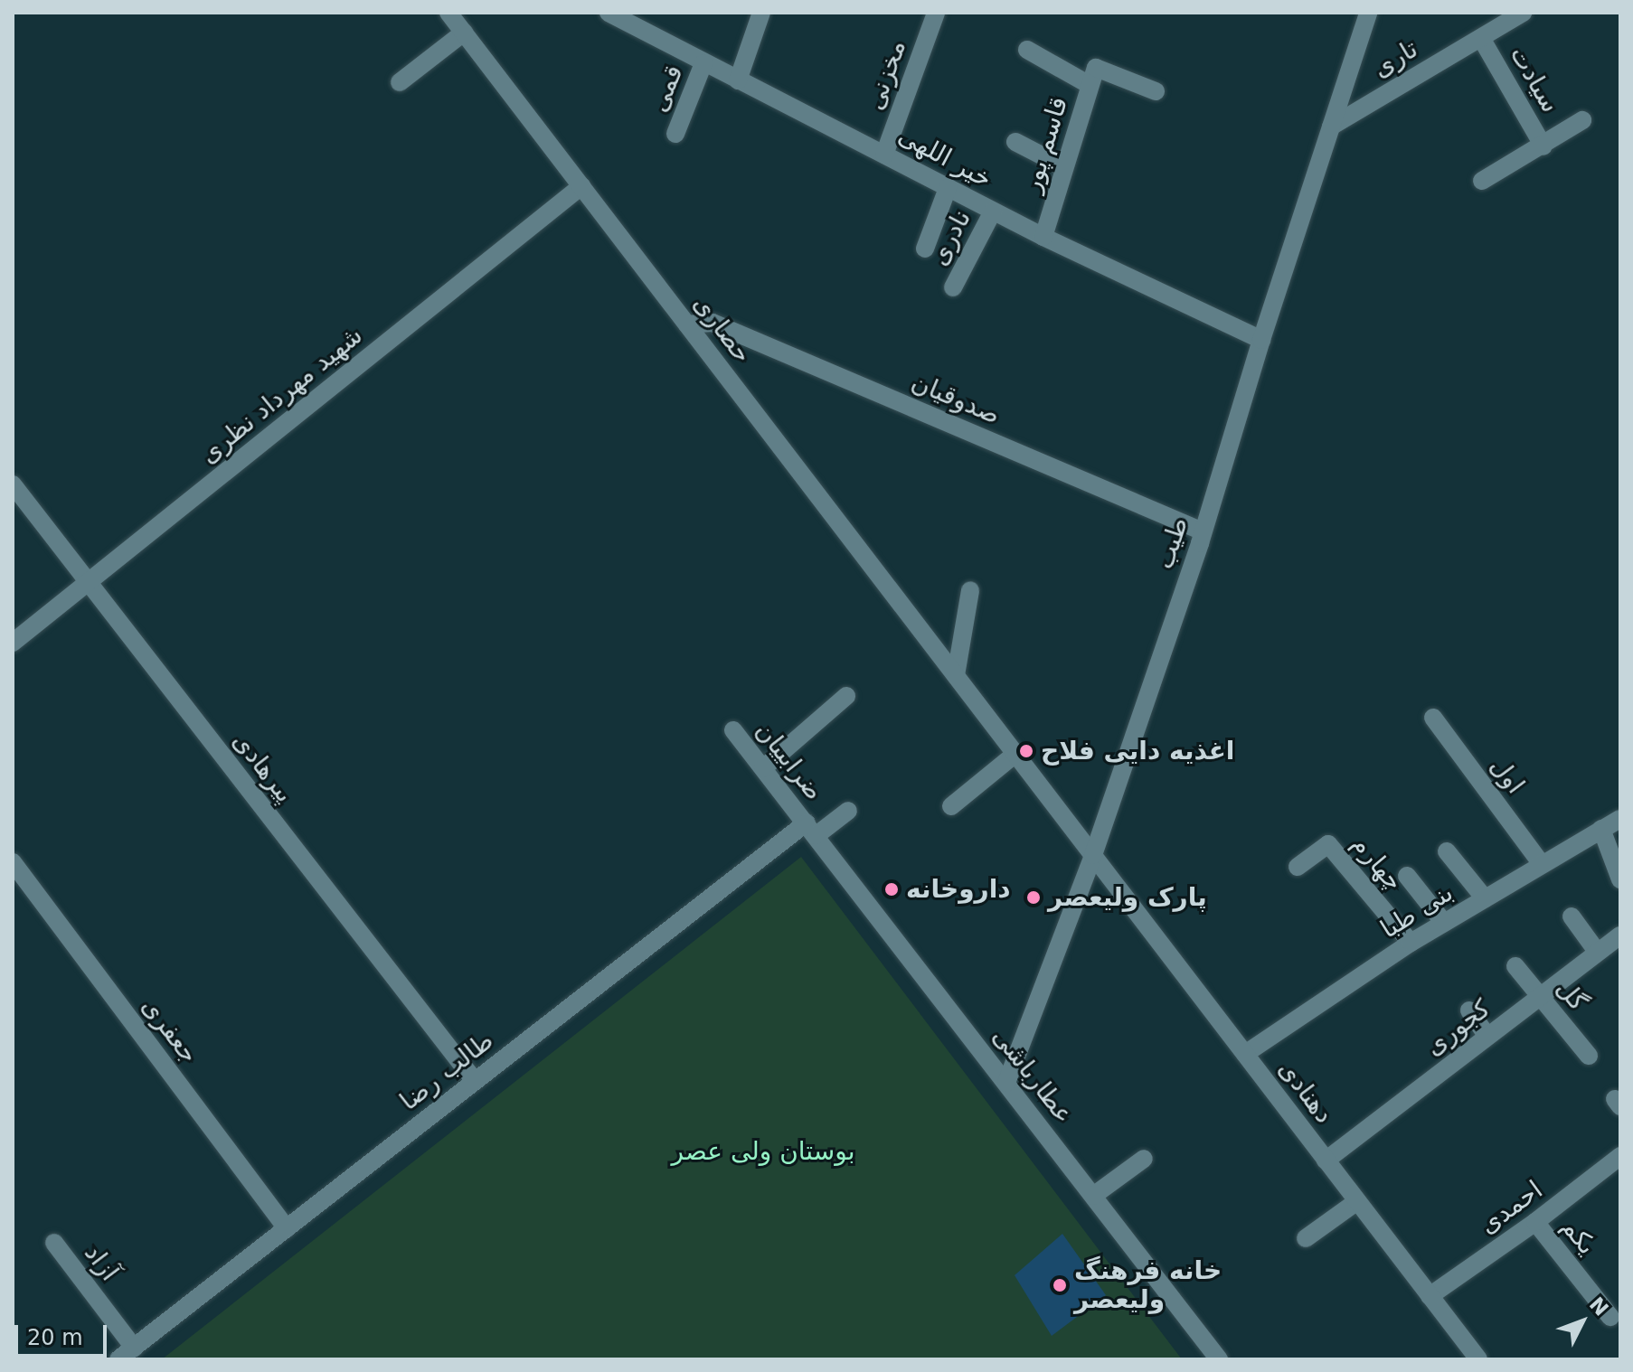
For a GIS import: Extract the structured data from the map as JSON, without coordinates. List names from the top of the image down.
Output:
{
  "streets": {
    "street": [
      "تاری",
      "مخزنی",
      "سیادت",
      "قمی",
      "قاسم پور",
      "خیر اللهی",
      "نادری",
      "حصاری",
      "شهید مهرداد نظری",
      "صدوقیان",
      "طیب",
      "ضرابییان",
      "پیرهادی",
      "اول",
      "چهارم",
      "بنی طبا",
      "گل",
      "کجوری",
      "جعفری",
      "طالب رضا",
      "عطارباشی",
      "دهنادی",
      "احمدی",
      "یکم",
      "آزاد"
    ]
  },
  "crossings": [
    ["تاری", "سیادت"],
    ["تاری", "طیب"],
    ["مخزنی", "خیر اللهی"],
    ["قمی", "خیر اللهی"],
    ["قاسم پور", "خیر اللهی"],
    ["خیر اللهی", "نادری"],
    ["خیر اللهی", "طیب"],
    ["حصاری", "شهید مهرداد نظری"],
    ["حصاری", "صدوقیان"],
    ["حصاری", "طیب"],
    ["حصاری", "دهنادی"],
    ["شهید مهرداد نظری", "پیرهادی"],
    ["صدوقیان", "طیب"],
    ["طیب", "عطارباشی"],
    ["طیب", "دهنادی"],
    ["ضرابییان", "طالب رضا"],
    ["ضرابییان", "عطارباشی"],
    ["پیرهادی", "طالب رضا"],
    ["اول", "بنی طبا"],
    ["چهارم", "بنی طبا"],
    ["بنی طبا", "دهنادی"],
    ["گل", "کجوری"],
    ["کجوری", "دهنادی"],
    ["جعفری", "طالب رضا"],
    ["طالب رضا", "عطارباشی"],
    ["طالب رضا", "آزاد"],
    ["دهنادی", "احمدی"],
    ["احمدی", "یکم"]
  ],
  "parks": ["بوستان ولی عصر"],
  "places": [
    "اغذیه دایی فلاح",
    "داروخانه",
    "پارک ولیعصر",
    "خانه فرهنگ ولیعصر"
  ],
  "scale_bar": "20 m",
  "north": "top right"
}
